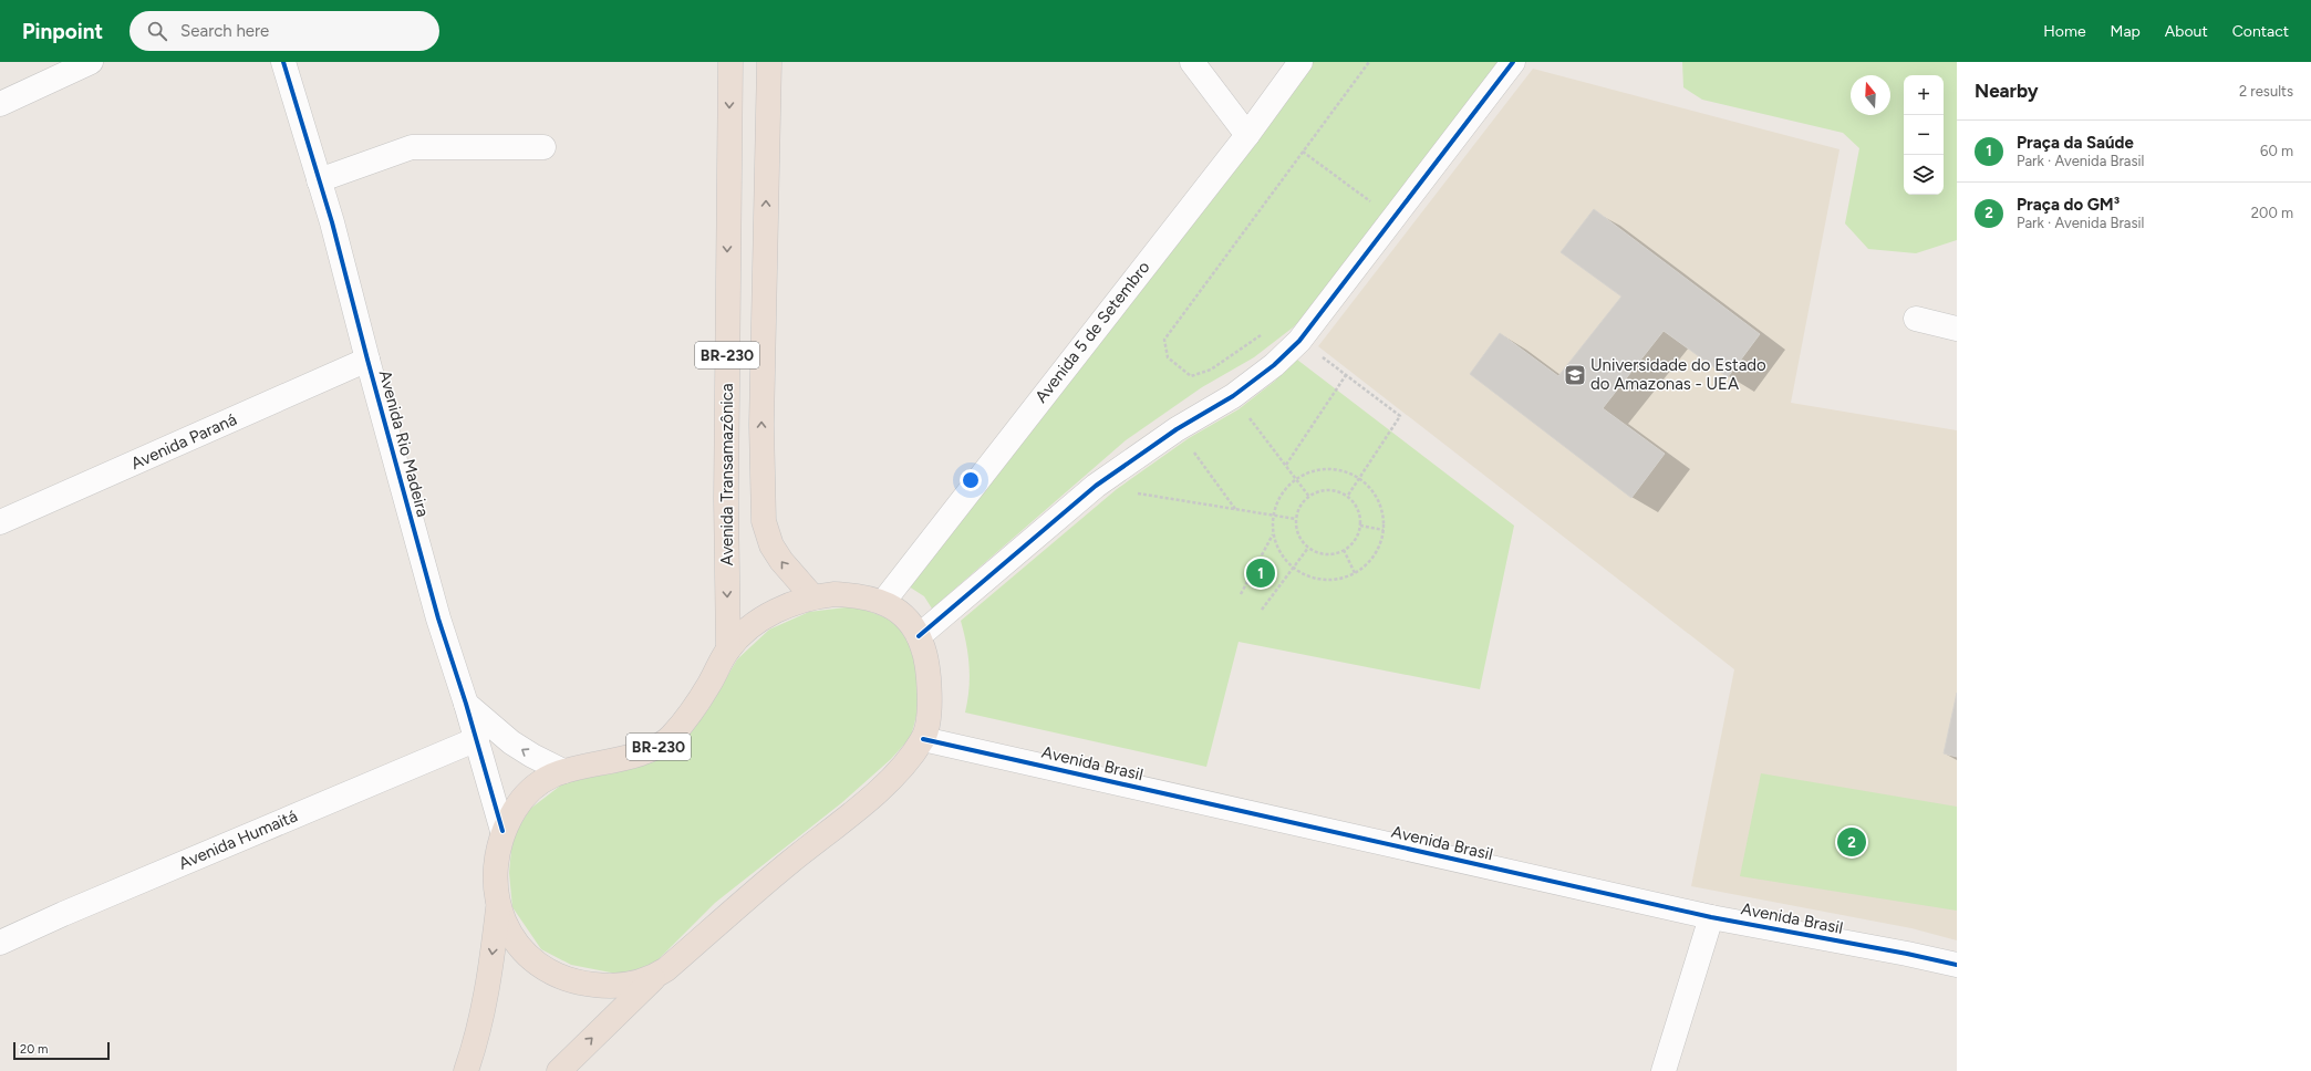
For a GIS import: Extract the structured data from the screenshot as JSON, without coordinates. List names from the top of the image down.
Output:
{
  "streets": {
    "highway": ["BR-230", "Avenida Transamazônica"],
    "street": [
      "Avenida 5 de Setembro",
      "Avenida Paraná",
      "Avenida Rio Madeira",
      "Avenida Brasil",
      "Avenida Humaitá"
    ]
  },
  "crossings": [
    ["Avenida 5 de Setembro", "BR-230"],
    ["BR-230", "Avenida Rio Madeira"],
    ["BR-230", "Avenida Transamazônica"],
    ["BR-230", "Avenida Brasil"],
    ["Avenida Paraná", "Avenida Rio Madeira"],
    ["Avenida Rio Madeira", "Avenida Humaitá"]
  ],
  "places": {
    "school or university": ["Universidade do Estado do Amazonas - UEA"]
  },
  "scale_bar": "20 m",
  "north": "top",
  "page": {
    "header": "Pinpoint",
    "search": "Search here",
    "nav": [
      "Home",
      "Map",
      "About",
      "Contact"
    ],
    "heading": ["Nearby", "2 results"],
    "map_buttons": ["+", "−"],
    "list": [
      {
        "mark": "1",
        "name": "Praça da Saúde",
        "note": "Park · Avenida Brasil",
        "value": "60 m"
      },
      {
        "mark": "2",
        "name": "Praça do GM³",
        "note": "Park · Avenida Brasil",
        "value": "200 m"
      }
    ],
    "pins": ["1", "2"],
    "scale": "20 m"
  }
}
